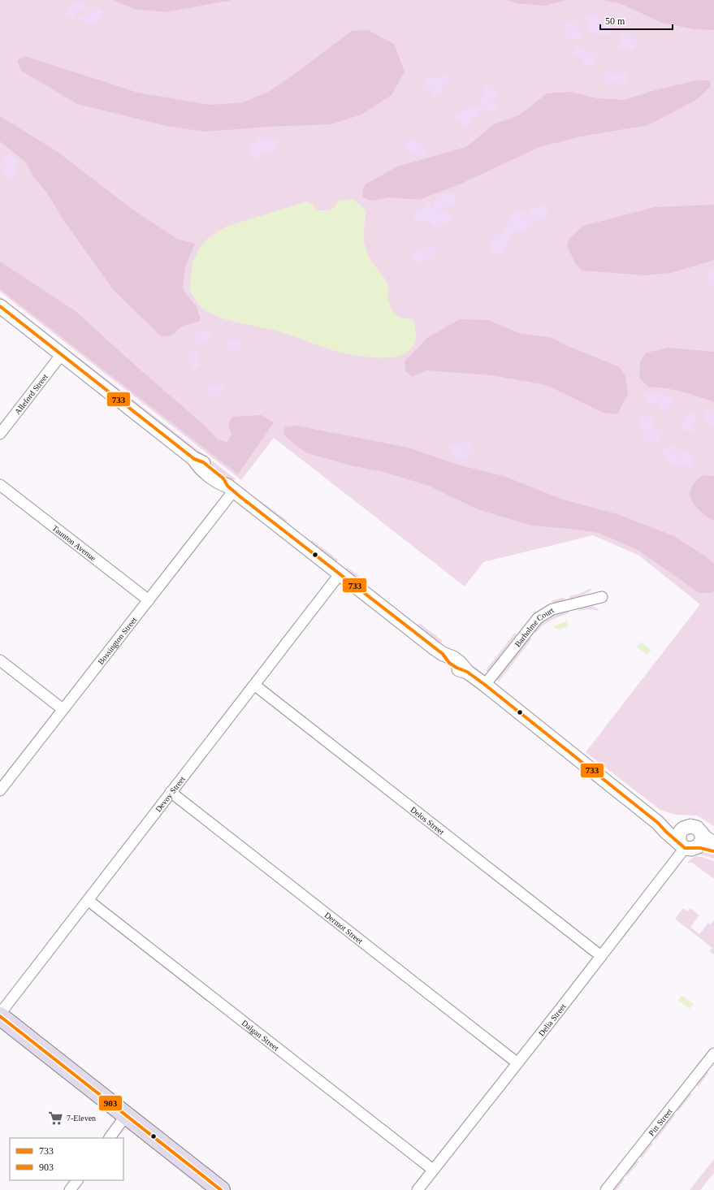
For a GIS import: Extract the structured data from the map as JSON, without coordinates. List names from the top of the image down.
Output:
{
  "streets": {
    "street": [
      "Alleford Street",
      "Taunton Avenue",
      "Barholme Court",
      "Bossington Street",
      "Devoy Street",
      "Delos Street",
      "Dermot Street",
      "Delia Street",
      "Dalgan Street",
      "Pitt Street"
    ]
  },
  "crossings": [
    ["Taunton Avenue", "Bossington Street"],
    ["Devoy Street", "Delos Street"],
    ["Devoy Street", "Dermot Street"],
    ["Devoy Street", "Dalgan Street"],
    ["Delos Street", "Delia Street"],
    ["Dermot Street", "Delia Street"],
    ["Delia Street", "Dalgan Street"]
  ],
  "places": {
    "supermarket": ["7-Eleven"]
  },
  "lines": ["transit line 733", "transit line 903"],
  "legend": ["733", "903"],
  "scale_bar": "50 m"
}
